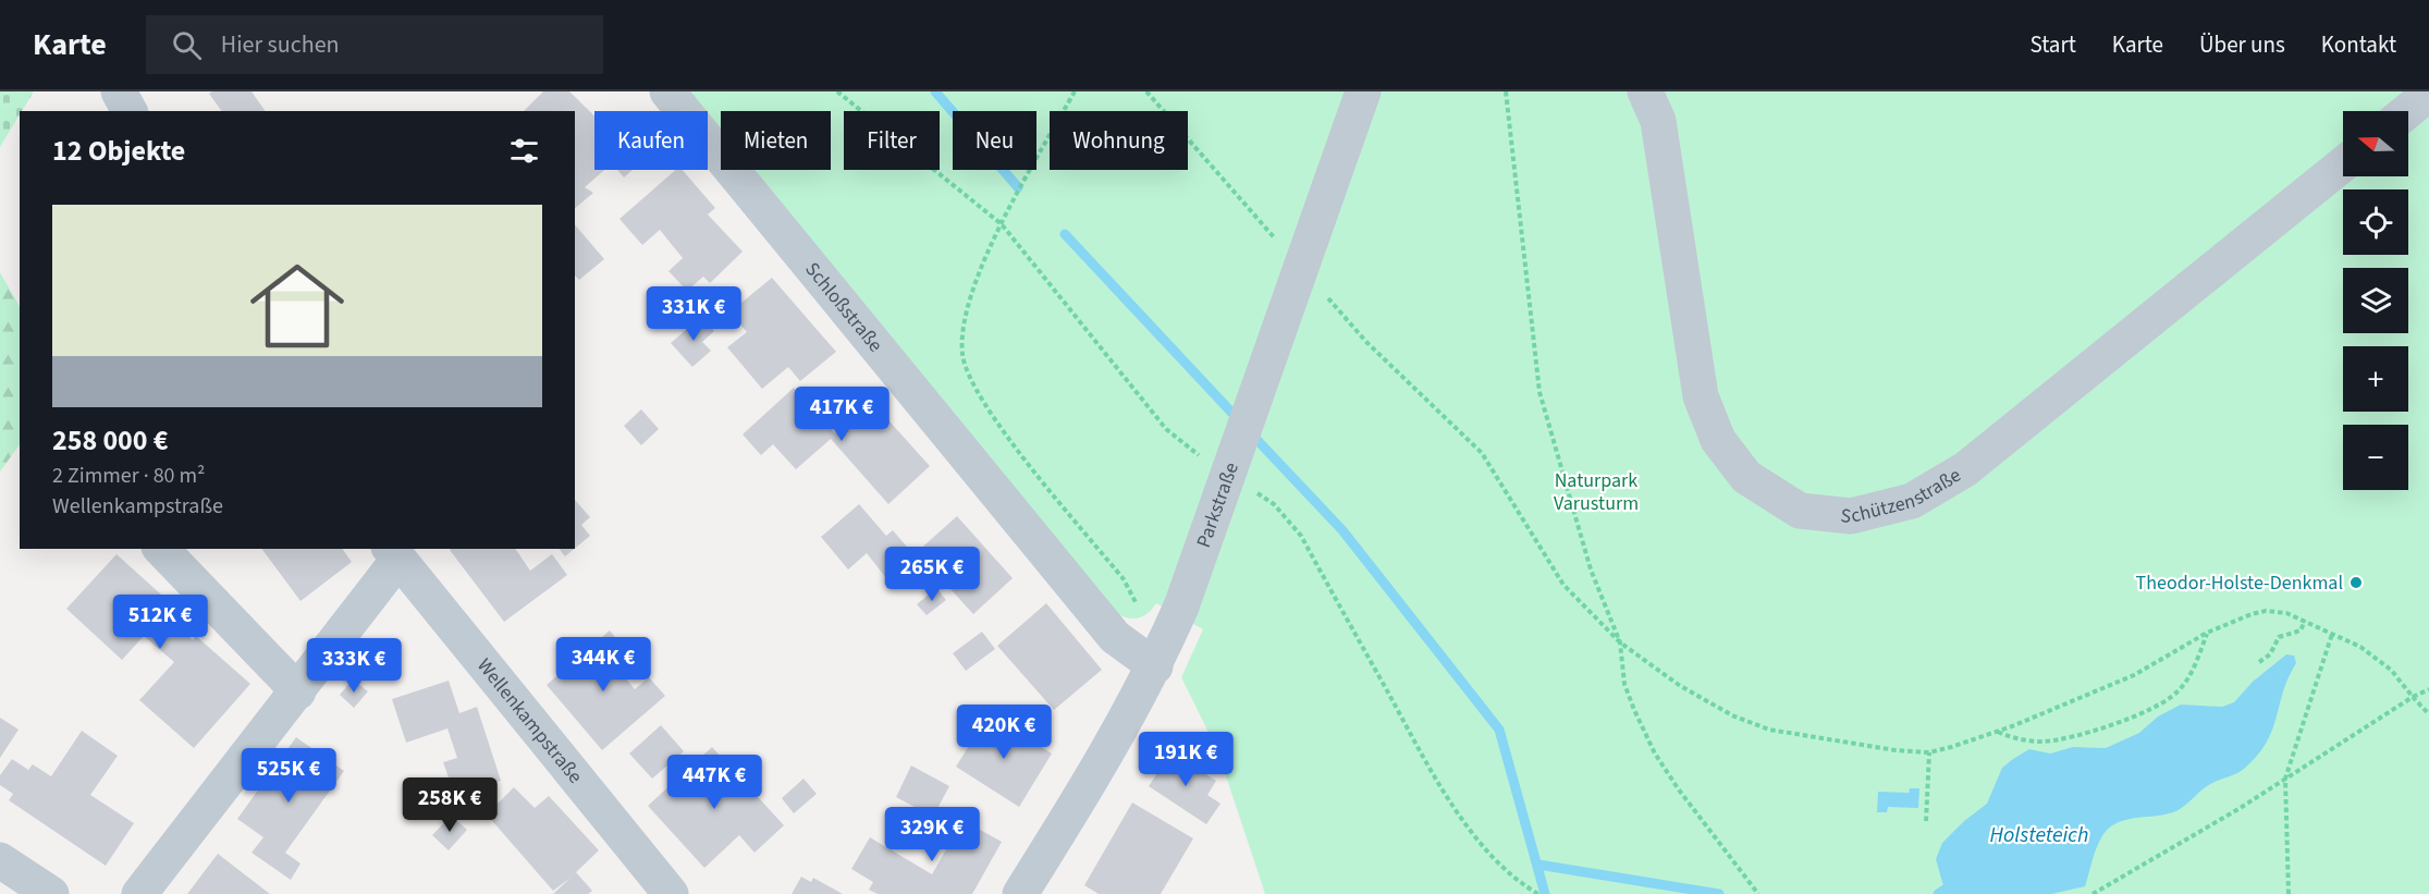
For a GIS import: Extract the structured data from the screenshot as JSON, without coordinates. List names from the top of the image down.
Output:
{
  "streets": {
    "street": [
      "Schloßstraße",
      "Schützenstraße",
      "Parkstraße",
      "Wellenkampstraße"
    ]
  },
  "crossings": [
    ["Schloßstraße", "Parkstraße"]
  ],
  "water": ["Holsteteich"],
  "parks": ["Naturpark Varusturm"],
  "places": ["Theodor-Holste-Denkmal"],
  "north": "left",
  "page": {
    "header": "Karte",
    "search": "Hier suchen",
    "nav": [
      "Start",
      "Karte",
      "Über uns",
      "Kontakt"
    ],
    "map_buttons": ["+", "−"],
    "chip": [
      "Kaufen",
      "Mieten",
      "Filter",
      "Neu",
      "Wohnung"
    ],
    "heading": "12 Objekte",
    "list": [
      {
        "name": "258 000 €",
        "note": "2 Zimmer · 80 m² · Wellenkampstraße"
      }
    ],
    "price": [
      "331K €",
      "417K €",
      "265K €",
      "512K €",
      "344K €",
      "333K €",
      "420K €",
      "191K €",
      "525K €",
      "447K €",
      "258K €",
      "329K €"
    ]
  }
}
